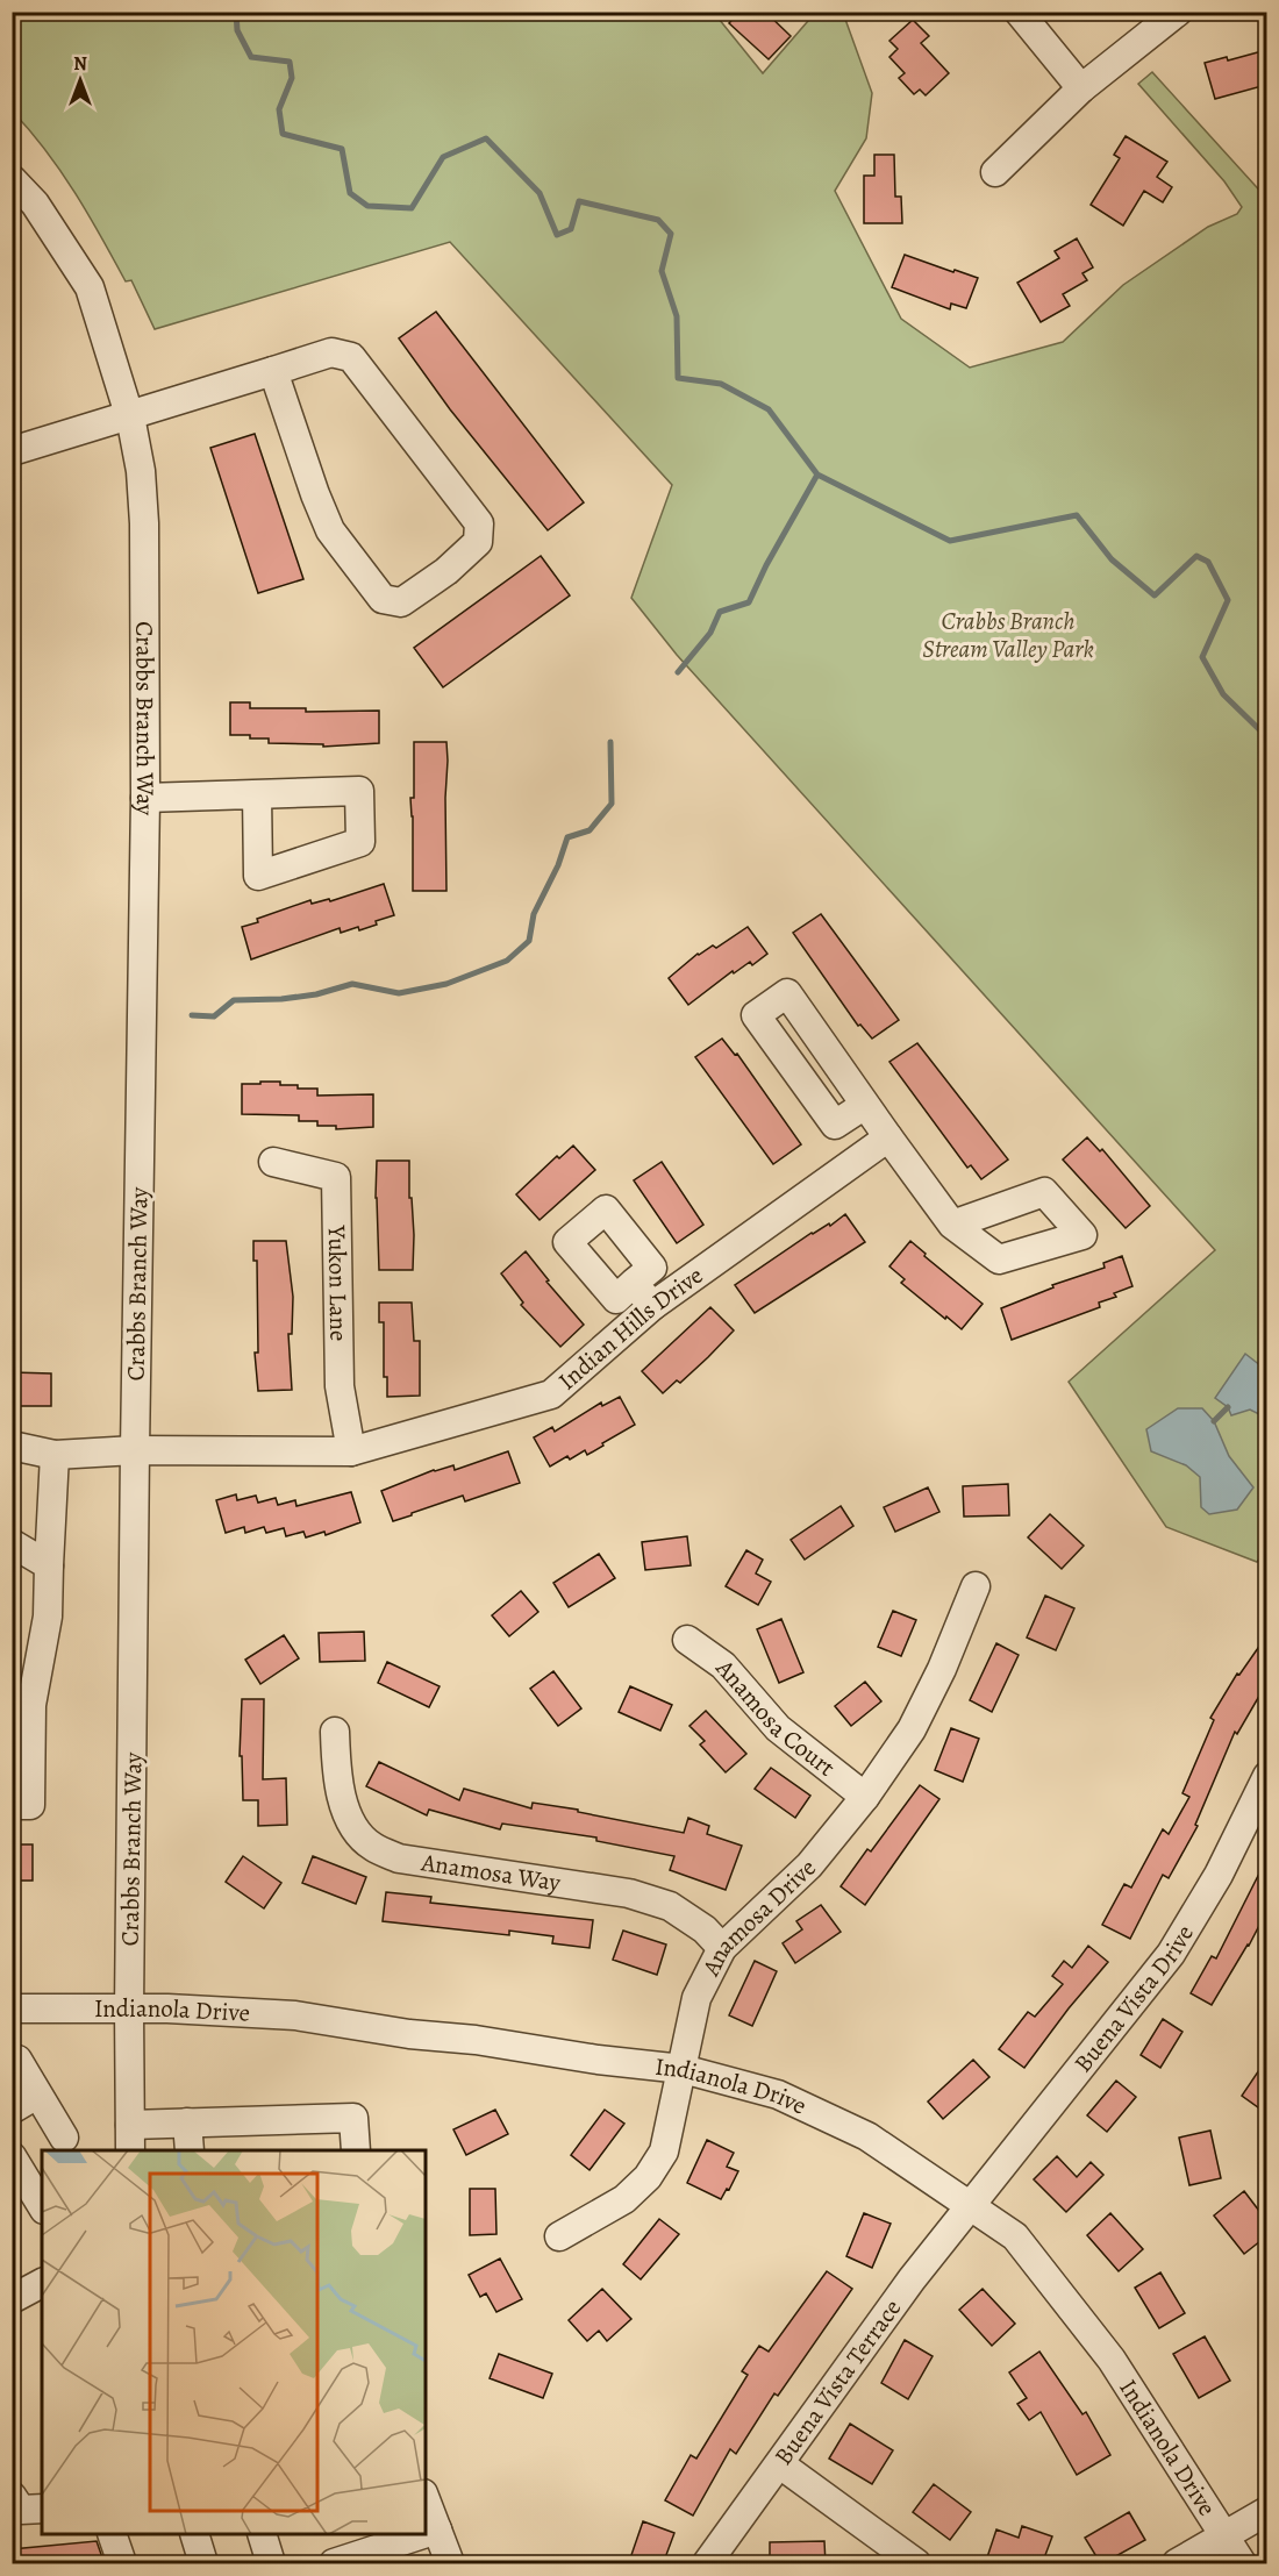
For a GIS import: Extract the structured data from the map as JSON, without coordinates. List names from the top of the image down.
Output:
{
  "streets": {
    "street": [
      "Crabbs Branch Way",
      "Yukon Lane",
      "Indian Hills Drive",
      "Anamosa Court",
      "Anamosa Way",
      "Anamosa Drive",
      "Buena Vista Drive",
      "Indianola Drive",
      "Buena Vista Terrace"
    ]
  },
  "crossings": [
    ["Crabbs Branch Way", "Indian Hills Drive"],
    ["Crabbs Branch Way", "Indianola Drive"],
    ["Yukon Lane", "Indian Hills Drive"],
    ["Anamosa Court", "Anamosa Drive"],
    ["Anamosa Way", "Anamosa Drive"],
    ["Anamosa Drive", "Indianola Drive"],
    ["Buena Vista Drive", "Indianola Drive"],
    ["Buena Vista Drive", "Buena Vista Terrace"],
    ["Indianola Drive", "Buena Vista Terrace"]
  ],
  "parks": ["Crabbs Branch Stream Valley Park"],
  "north": "top"
}
